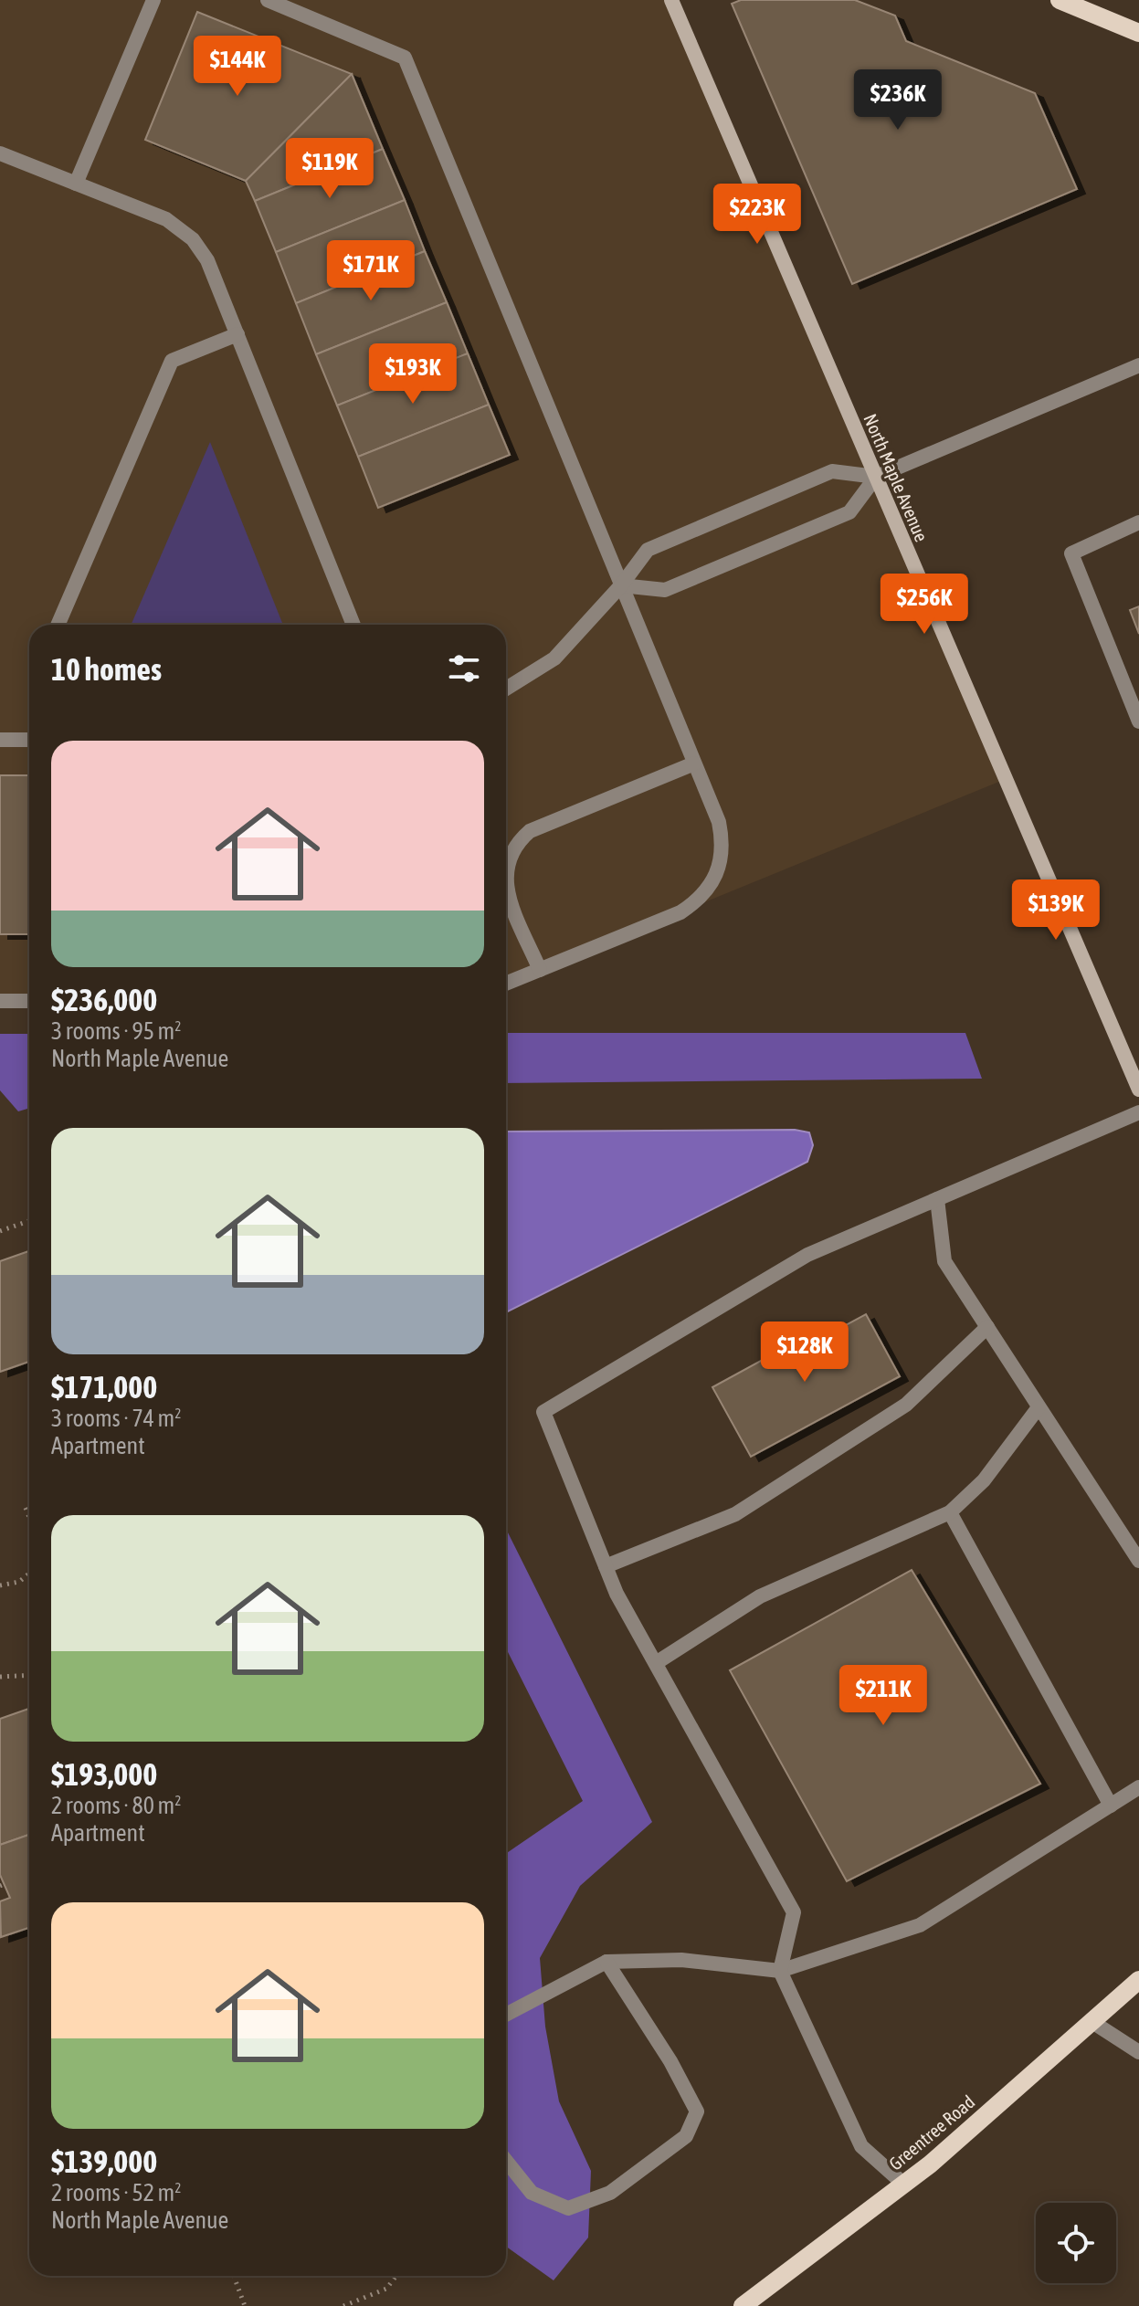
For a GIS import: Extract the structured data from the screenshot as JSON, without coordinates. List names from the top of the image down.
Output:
{
  "streets": {
    "main road": ["North Maple Avenue", "Greentree Road"]
  },
  "page": {
    "price": [
      "$144K",
      "$236K",
      "$119K",
      "$223K",
      "$171K",
      "$193K",
      "$256K",
      "$139K",
      "$128K",
      "$211K"
    ],
    "heading": "10 homes",
    "list": [
      {
        "name": "$236,000",
        "note": "3 rooms · 95 m² · North Maple Avenue"
      },
      {
        "name": "$171,000",
        "note": "3 rooms · 74 m² · Apartment"
      },
      {
        "name": "$193,000",
        "note": "2 rooms · 80 m² · Apartment"
      },
      {
        "name": "$139,000",
        "note": "2 rooms · 52 m² · North Maple Avenue"
      }
    ]
  }
}
